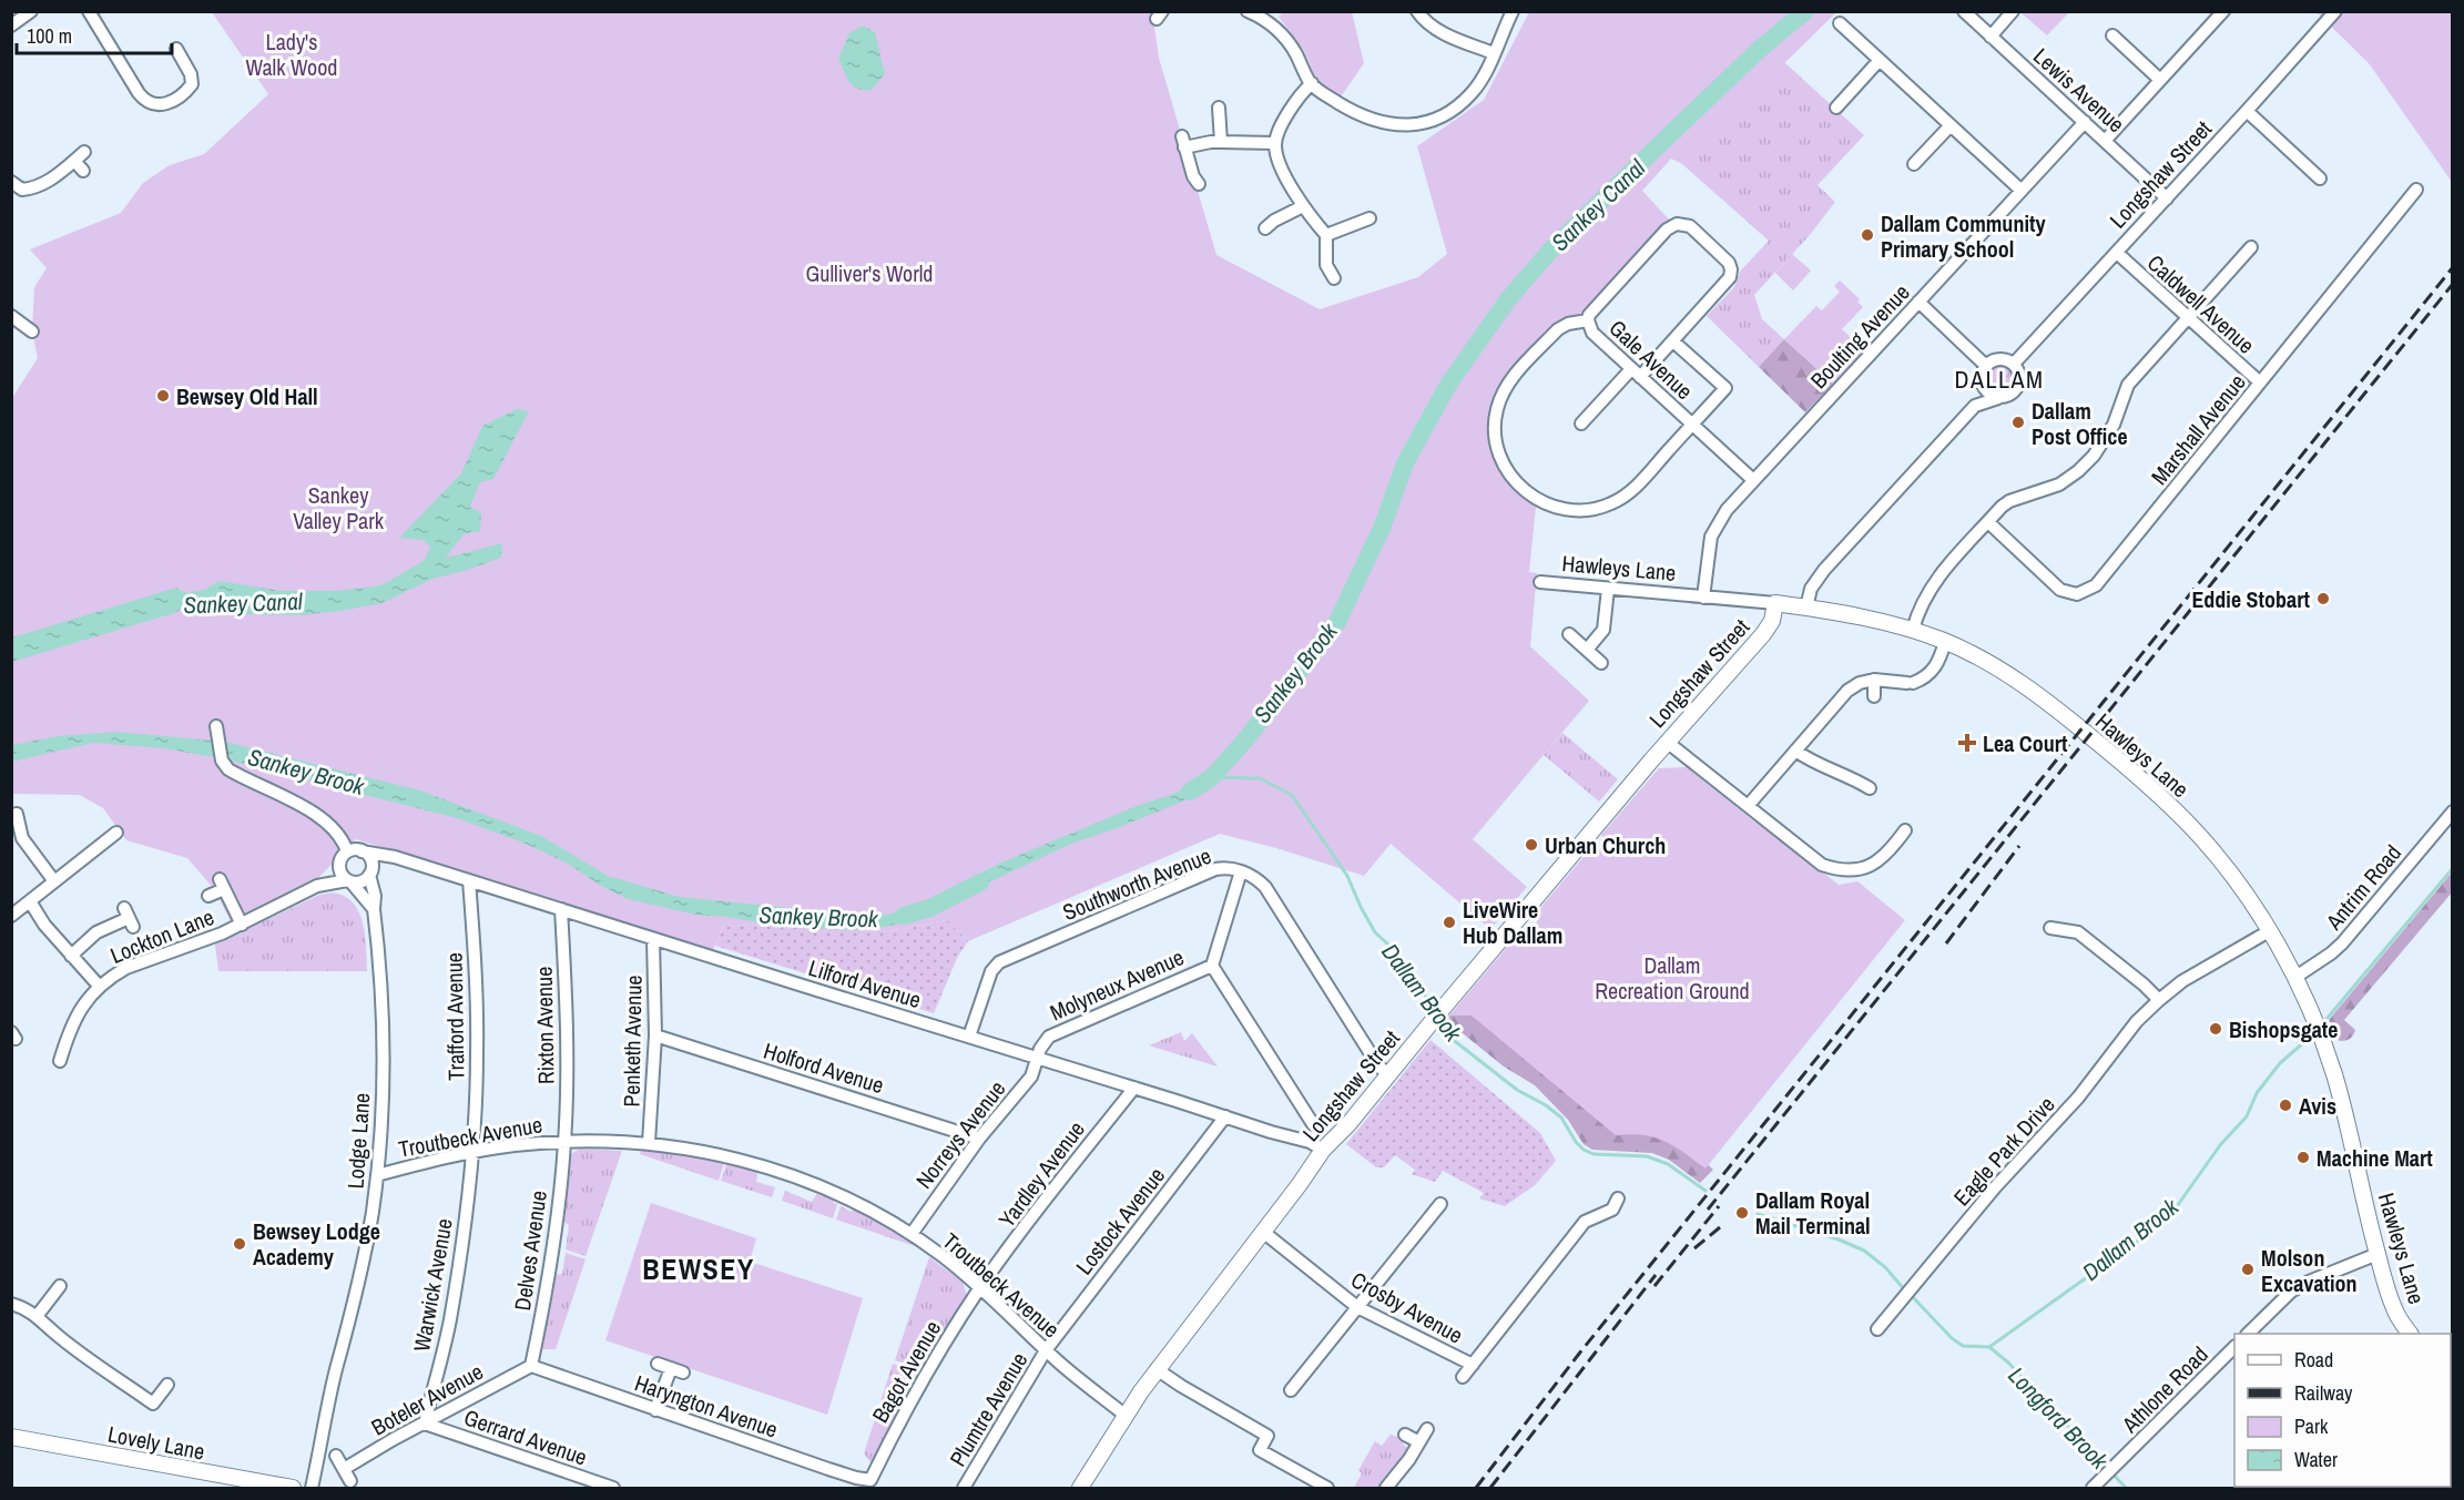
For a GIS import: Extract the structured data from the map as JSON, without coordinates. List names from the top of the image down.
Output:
{
  "streets": {
    "street": [
      "Lewis Avenue",
      "Longshaw Street",
      "Caldwell Avenue",
      "Boulting Avenue",
      "Gale Avenue",
      "Marshall Avenue",
      "Hawleys Lane",
      "Southworth Avenue",
      "Antrim Road",
      "Lockton Lane",
      "Lilford Avenue",
      "Molyneux Avenue",
      "Trafford Avenue",
      "Rixton Avenue",
      "Penketh Avenue",
      "Holford Avenue",
      "Norreys Avenue",
      "Troutbeck Avenue",
      "Lodge Lane",
      "Eagle Park Drive",
      "Yardley Avenue",
      "Lostock Avenue",
      "Delves Avenue",
      "Warwick Avenue",
      "Crosby Avenue",
      "Bagot Avenue",
      "Athlone Road",
      "Boteler Avenue",
      "Haryngton Avenue",
      "Plumtre Avenue",
      "Gerrard Avenue",
      "Lovely Lane"
    ]
  },
  "crossings": [
    ["Lewis Avenue", "Longshaw Street"],
    ["Lewis Avenue", "Boulting Avenue"],
    ["Longshaw Street", "Caldwell Avenue"],
    ["Longshaw Street", "Hawleys Lane"],
    ["Longshaw Street", "Southworth Avenue"],
    ["Longshaw Street", "Lilford Avenue"],
    ["Longshaw Street", "Troutbeck Avenue"],
    ["Longshaw Street", "Crosby Avenue"],
    ["Caldwell Avenue", "Marshall Avenue"],
    ["Boulting Avenue", "Gale Avenue"],
    ["Boulting Avenue", "Hawleys Lane"],
    ["Hawleys Lane", "Antrim Road"],
    ["Hawleys Lane", "Eagle Park Drive"],
    ["Southworth Avenue", "Lilford Avenue"],
    ["Lockton Lane", "Lilford Avenue"],
    ["Lockton Lane", "Lodge Lane"],
    ["Lilford Avenue", "Molyneux Avenue"],
    ["Lilford Avenue", "Trafford Avenue"],
    ["Lilford Avenue", "Rixton Avenue"],
    ["Lilford Avenue", "Penketh Avenue"],
    ["Lilford Avenue", "Norreys Avenue"],
    ["Lilford Avenue", "Lodge Lane"],
    ["Lilford Avenue", "Yardley Avenue"],
    ["Lilford Avenue", "Lostock Avenue"],
    ["Molyneux Avenue", "Norreys Avenue"],
    ["Trafford Avenue", "Troutbeck Avenue"],
    ["Trafford Avenue", "Warwick Avenue"],
    ["Rixton Avenue", "Troutbeck Avenue"],
    ["Rixton Avenue", "Delves Avenue"],
    ["Penketh Avenue", "Holford Avenue"],
    ["Penketh Avenue", "Troutbeck Avenue"],
    ["Holford Avenue", "Norreys Avenue"],
    ["Norreys Avenue", "Troutbeck Avenue"],
    ["Troutbeck Avenue", "Lodge Lane"],
    ["Troutbeck Avenue", "Yardley Avenue"],
    ["Troutbeck Avenue", "Lostock Avenue"],
    ["Troutbeck Avenue", "Delves Avenue"],
    ["Troutbeck Avenue", "Warwick Avenue"],
    ["Troutbeck Avenue", "Bagot Avenue"],
    ["Troutbeck Avenue", "Plumtre Avenue"],
    ["Yardley Avenue", "Bagot Avenue"],
    ["Lostock Avenue", "Plumtre Avenue"],
    ["Delves Avenue", "Boteler Avenue"],
    ["Delves Avenue", "Haryngton Avenue"],
    ["Warwick Avenue", "Boteler Avenue"],
    ["Warwick Avenue", "Gerrard Avenue"],
    ["Bagot Avenue", "Haryngton Avenue"],
    ["Boteler Avenue", "Haryngton Avenue"],
    ["Boteler Avenue", "Gerrard Avenue"]
  ],
  "districts": ["DALLAM", "BEWSEY"],
  "water": [
    "Sankey Canal",
    "Sankey Brook",
    "Dallam Brook",
    "Longford Brook"
  ],
  "parks": [
    "Lady's Walk Wood",
    "Gulliver's World",
    "Sankey Valley Park",
    "Dallam Recreation Ground"
  ],
  "places": {
    "other": [
      "Dallam Community Primary School",
      "Bewsey Old Hall",
      "Dallam Post Office",
      "Eddie Stobart",
      "Urban Church",
      "LiveWire Hub Dallam",
      "Bishopsgate",
      "Avis",
      "Machine Mart",
      "Dallam Royal Mail Terminal",
      "Bewsey Lodge Academy",
      "Molson Excavation"
    ],
    "health": ["Lea Court"]
  },
  "legend": [
    "Road",
    "Railway",
    "Park",
    "Water"
  ],
  "scale_bar": "100 m"
}
